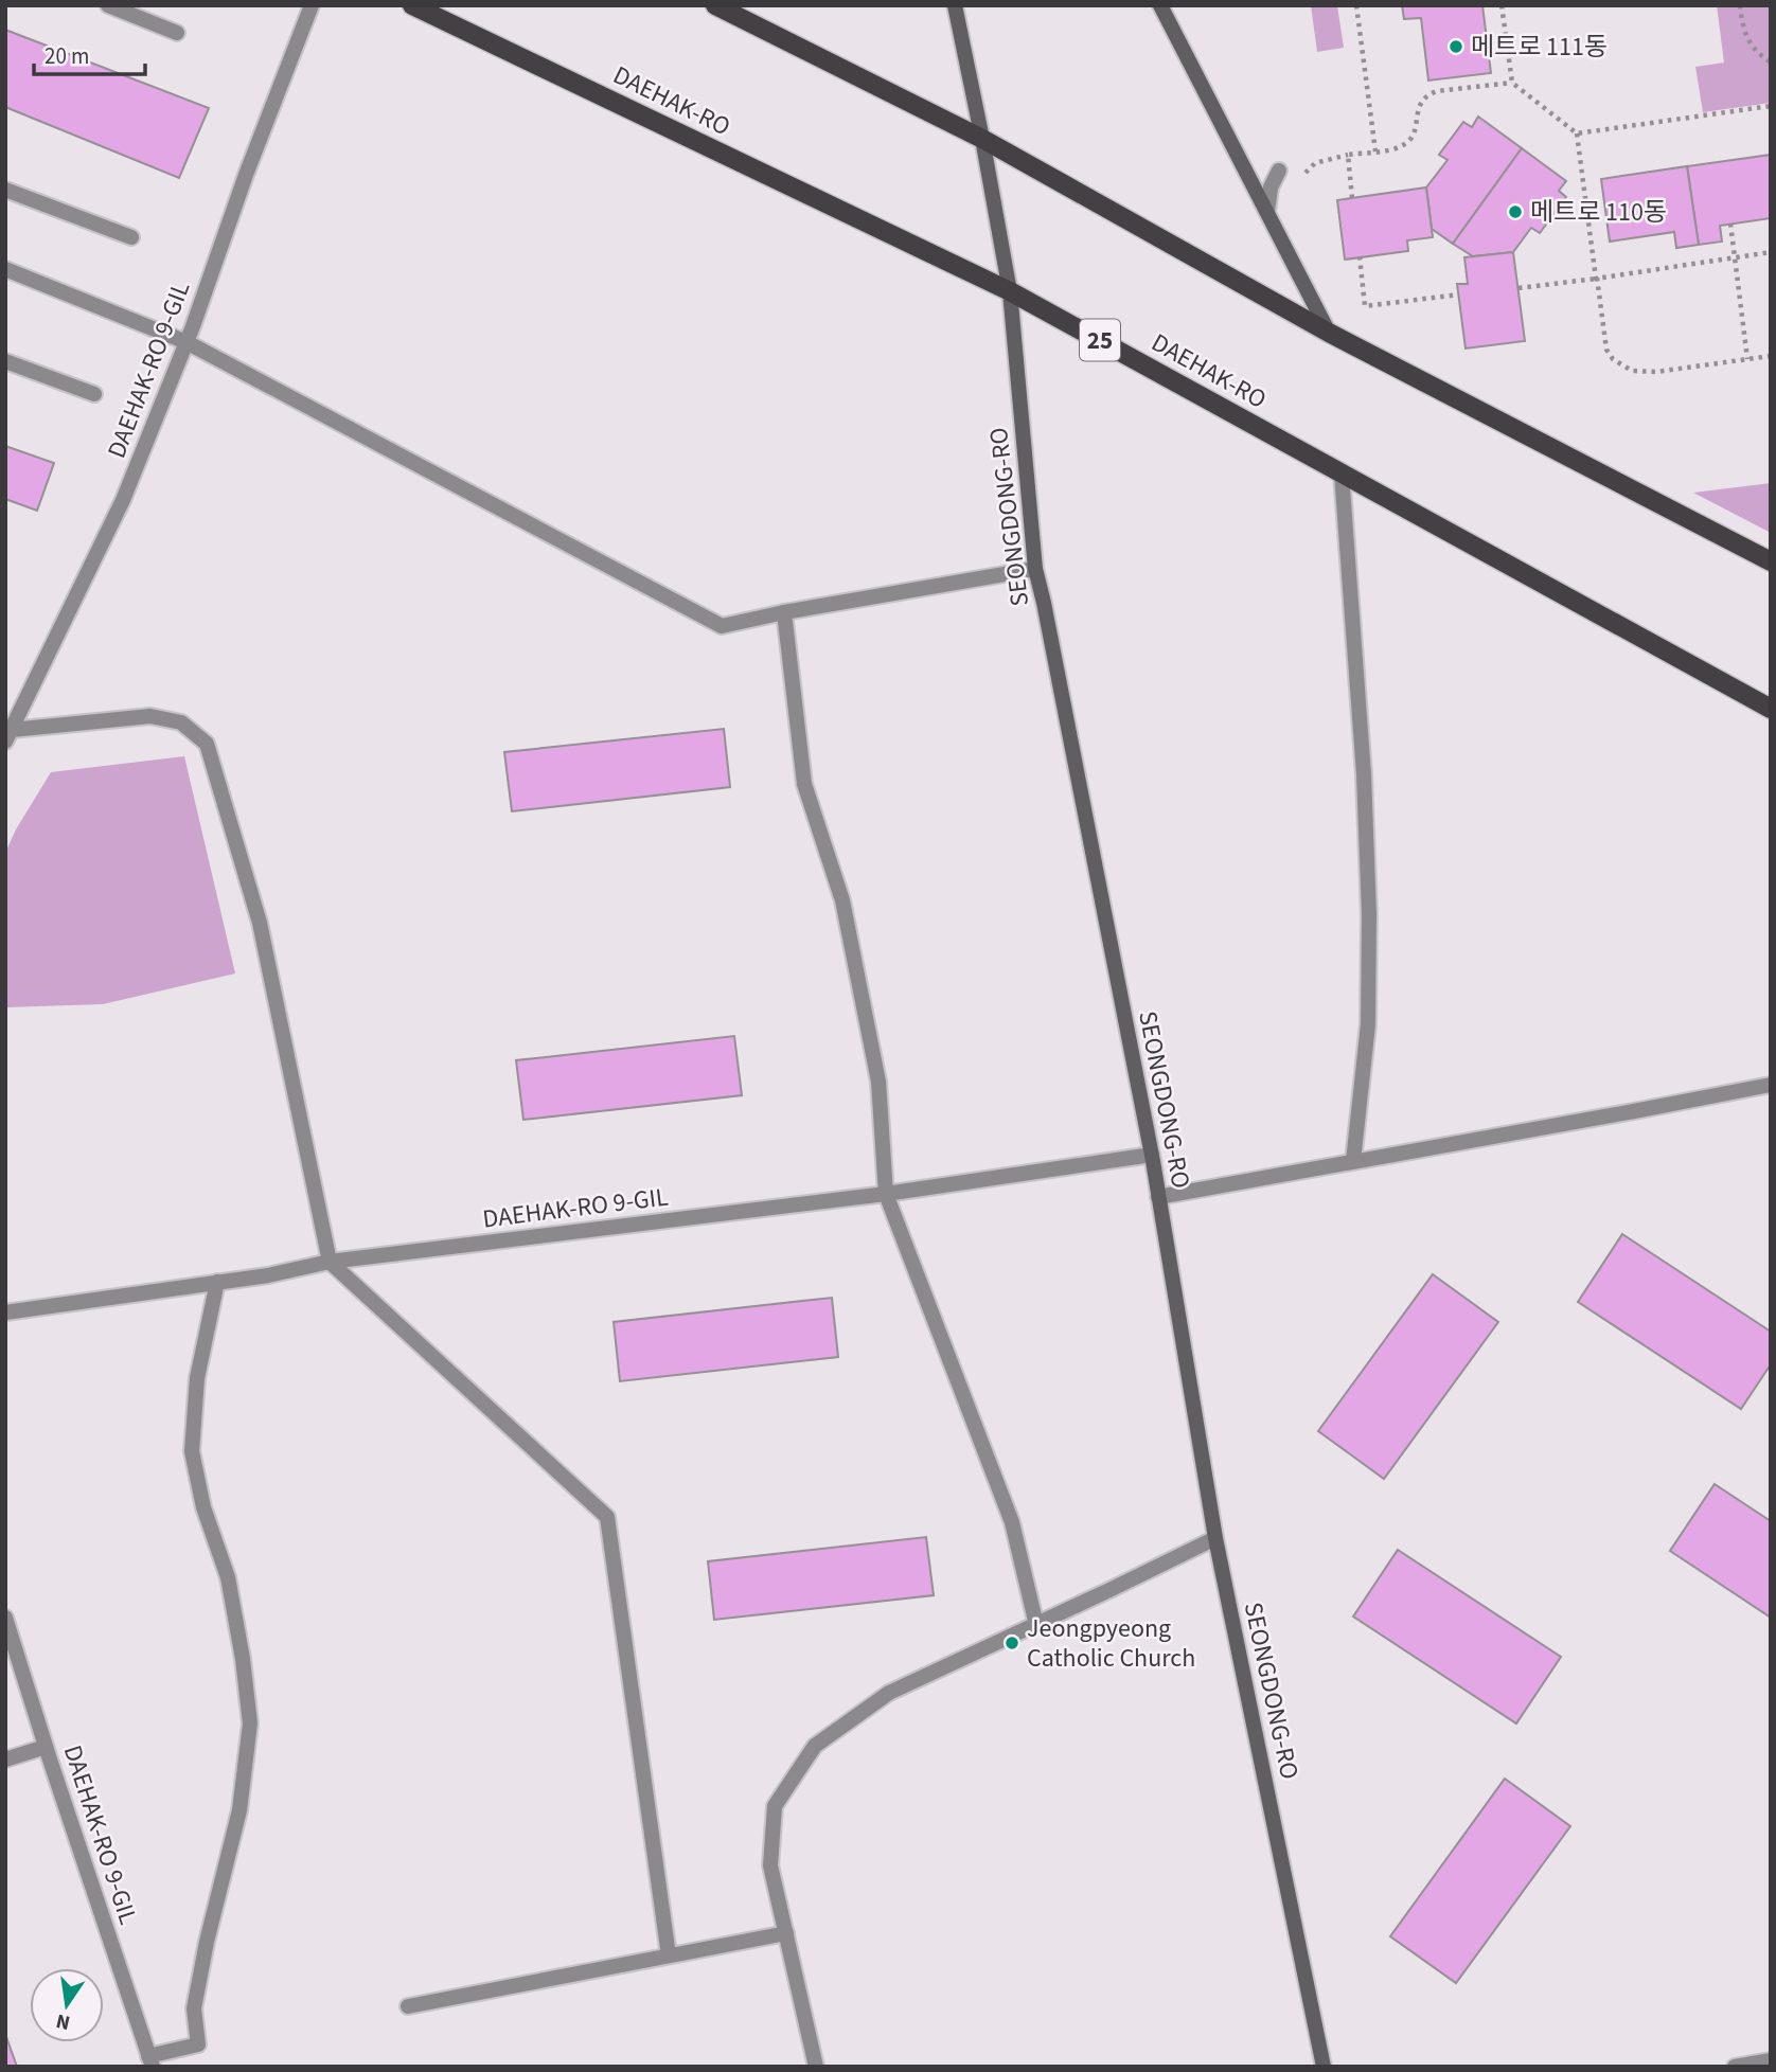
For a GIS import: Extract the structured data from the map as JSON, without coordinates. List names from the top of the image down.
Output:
{
  "streets": {
    "main road": ["DAEHAK-RO", "25"],
    "street": ["DAEHAK-RO 9-GIL", "SEONGDONG-RO"]
  },
  "crossings": [
    ["DAEHAK-RO", "SEONGDONG-RO"],
    ["DAEHAK-RO 9-GIL", "SEONGDONG-RO"]
  ],
  "places": ["메트로 111동", "메트로 110동", "Jeongpyeong Catholic Church"],
  "scale_bar": "20 m",
  "north": "bottom"
}
